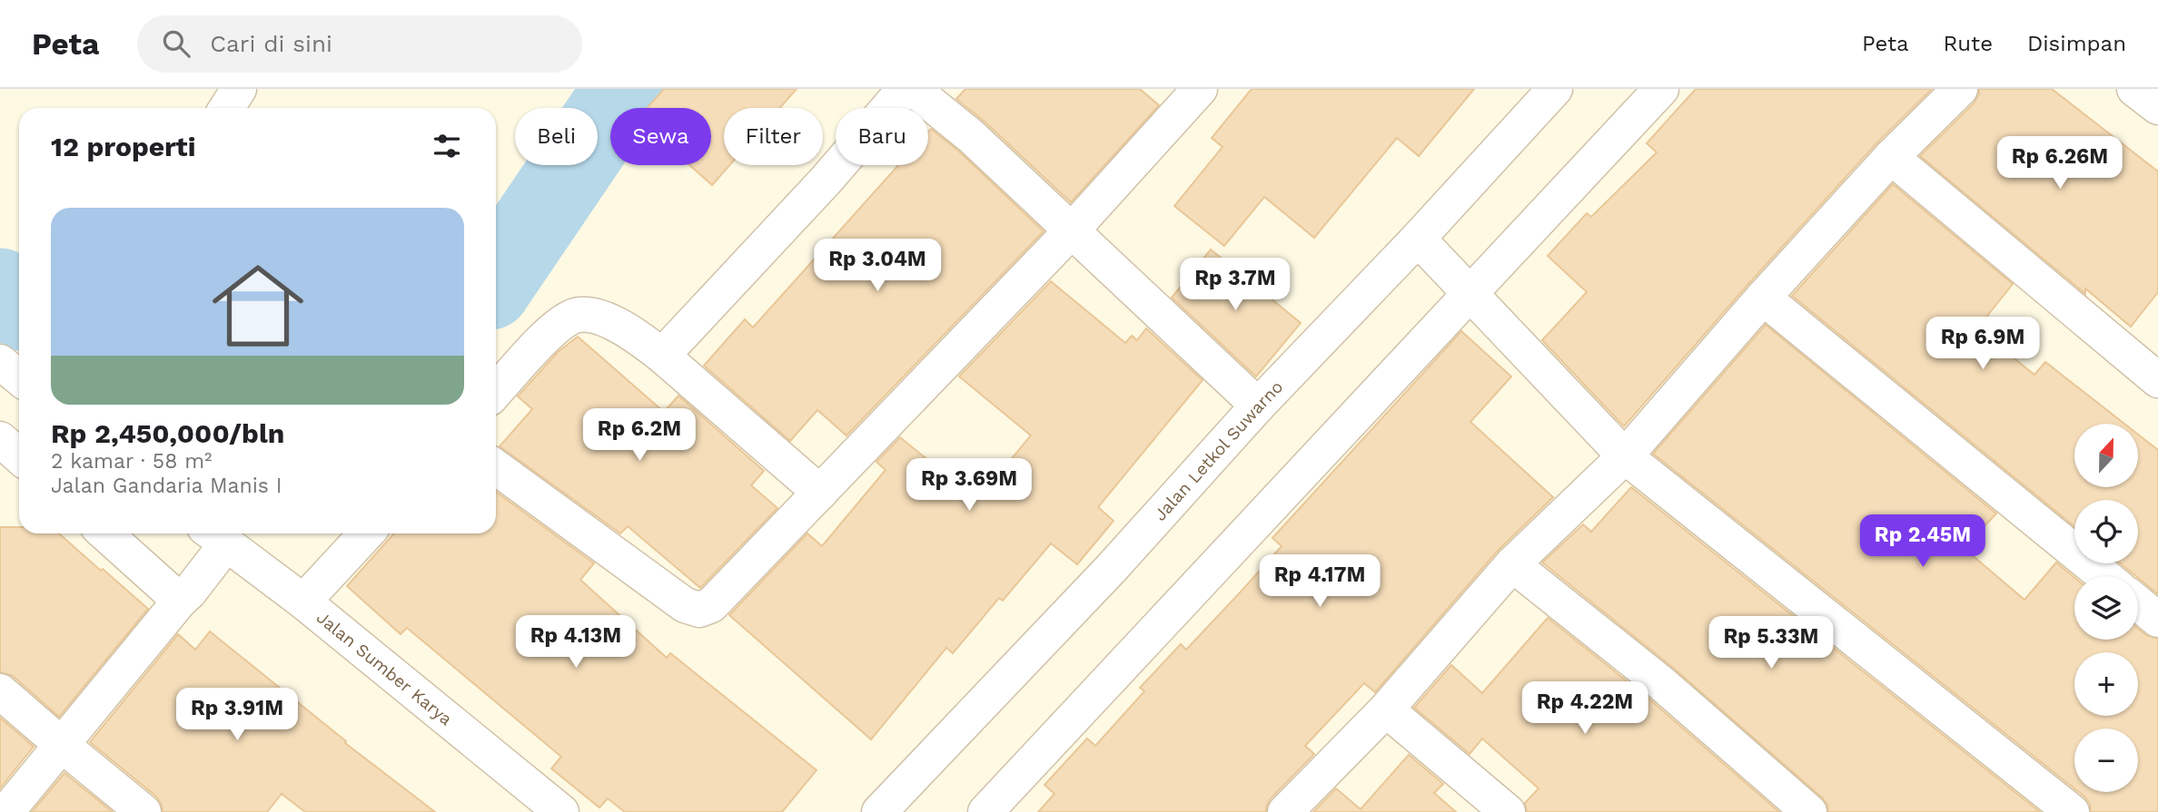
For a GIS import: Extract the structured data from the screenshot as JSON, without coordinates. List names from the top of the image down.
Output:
{
  "streets": {
    "street": ["Jalan Letkol Suwarno", "Jalan Sumber Karya"]
  },
  "north": "top",
  "page": {
    "header": "Peta",
    "search": "Cari di sini",
    "nav": ["Peta", "Rute", "Disimpan"],
    "chip": [
      "Beli",
      "Sewa",
      "Filter",
      "Baru"
    ],
    "heading": "12 properti",
    "price": [
      "Rp 6.26M",
      "Rp 3.04M",
      "Rp 3.7M",
      "Rp 6.9M",
      "Rp 6.2M",
      "Rp 3.69M",
      "Rp 2.45M",
      "Rp 4.17M",
      "Rp 4.13M",
      "Rp 5.33M",
      "Rp 4.22M",
      "Rp 3.91M"
    ],
    "list": [
      {
        "name": "Rp 2,450,000/bln",
        "note": "2 kamar · 58 m² · Jalan Gandaria Manis I"
      }
    ],
    "map_buttons": ["+", "−"]
  }
}
